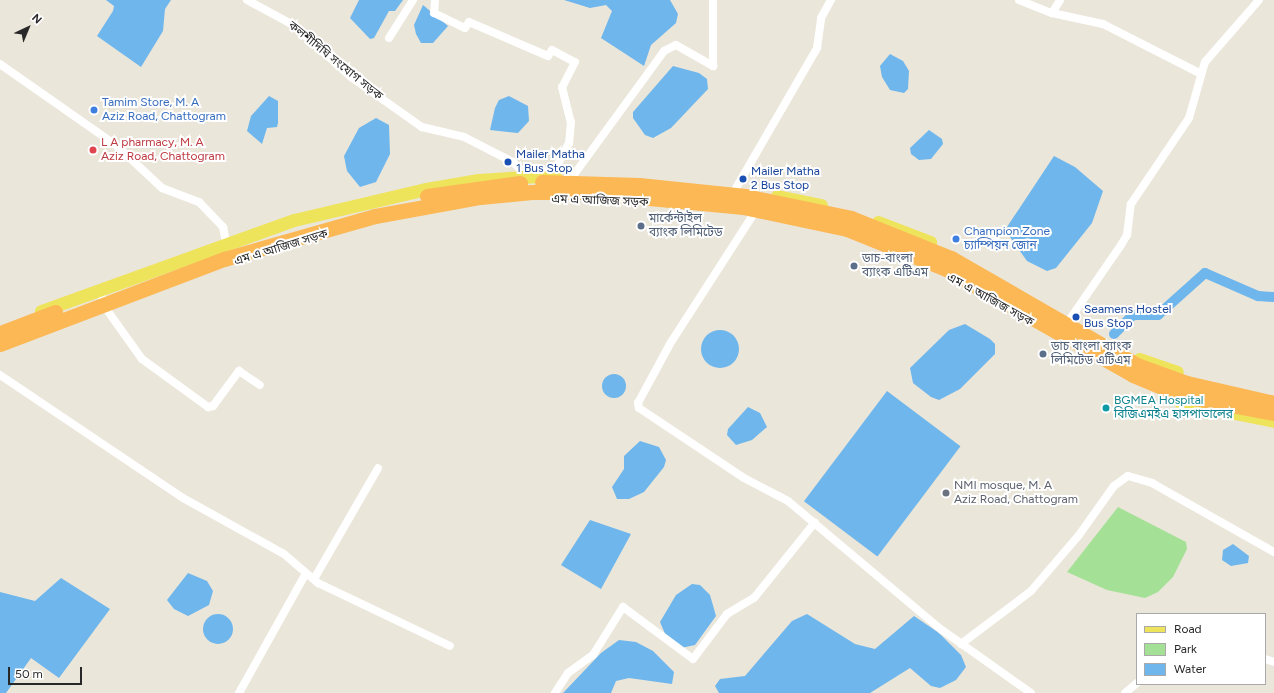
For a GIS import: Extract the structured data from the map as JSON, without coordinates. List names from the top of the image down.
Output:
{
  "streets": {
    "main road": ["এম এ আজিজ সড়ক"],
    "street": ["কলশীদিঘি সংযোগ সড়ক"]
  },
  "crossings": [
    ["কলশীদিঘি সংযোগ সড়ক", "এম এ আজিজ সড়ক"]
  ],
  "places": [
    "Tamim Store, M. A Aziz Road, Chattogram",
    "L A pharmacy, M. A Aziz Road, Chattogram",
    "Mailer Matha 1 Bus Stop",
    "Mailer Matha 2 Bus Stop",
    "মার্কেন্টাইল ব্যাংক লিমিটেড",
    "Champion Zone চ্যাম্পিয়ন জোন",
    "ডাচ-বাংলা ব্যাংক এটিএম",
    "Seamens Hostel Bus Stop",
    "ডাচ বাংলা ব্যাংক লিমিটেড এটিএম",
    "BGMEA Hospital বিজিএমইএ হাসপাতালের",
    "NMI mosque, M. A Aziz Road, Chattogram"
  ],
  "legend": ["Road", "Park", "Water"],
  "scale_bar": "50 m",
  "north": "top right"
}
